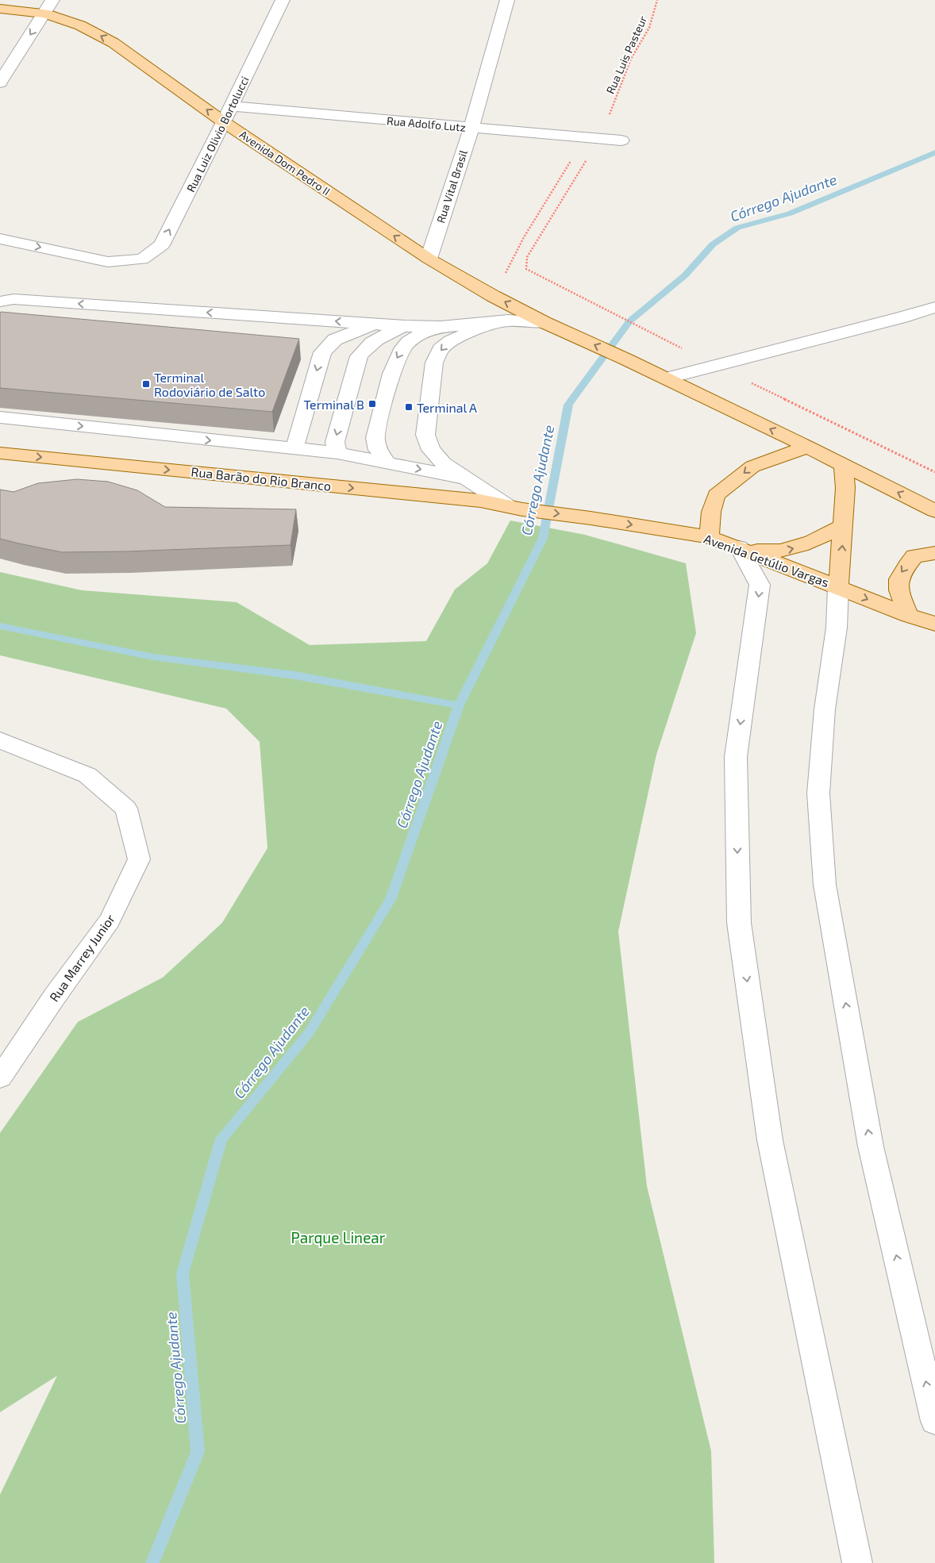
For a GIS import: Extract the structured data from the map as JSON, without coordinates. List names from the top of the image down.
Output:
{
  "streets": {
    "main road": ["Avenida Dom Pedro II", "Rua Barão do Rio Branco", "Avenida Getúlio Vargas"],
    "street": [
      "Rua Adolfo Lutz",
      "Rua Luiz Olivio Bortolucci",
      "Rua Vital Brasil",
      "Rua Marrey Junior"
    ],
    "path": ["Rua Luis Pasteur"]
  },
  "crossings": [
    ["Rua Luis Pasteur", "Rua Adolfo Lutz"],
    ["Rua Adolfo Lutz", "Rua Luiz Olivio Bortolucci"],
    ["Rua Adolfo Lutz", "Rua Vital Brasil"],
    ["Rua Luiz Olivio Bortolucci", "Avenida Dom Pedro II"],
    ["Avenida Dom Pedro II", "Rua Vital Brasil"],
    ["Rua Barão do Rio Branco", "Avenida Getúlio Vargas"]
  ],
  "one_way": ["Rua Luiz Olivio Bortolucci", "Avenida Dom Pedro II", "Rua Barão do Rio Branco"],
  "water": ["Córrego Ajudante"],
  "parks": ["Parque Linear"],
  "places": {
    "transit": ["Terminal Rodoviário de Salto", "Terminal B", "Terminal A"]
  }
}
